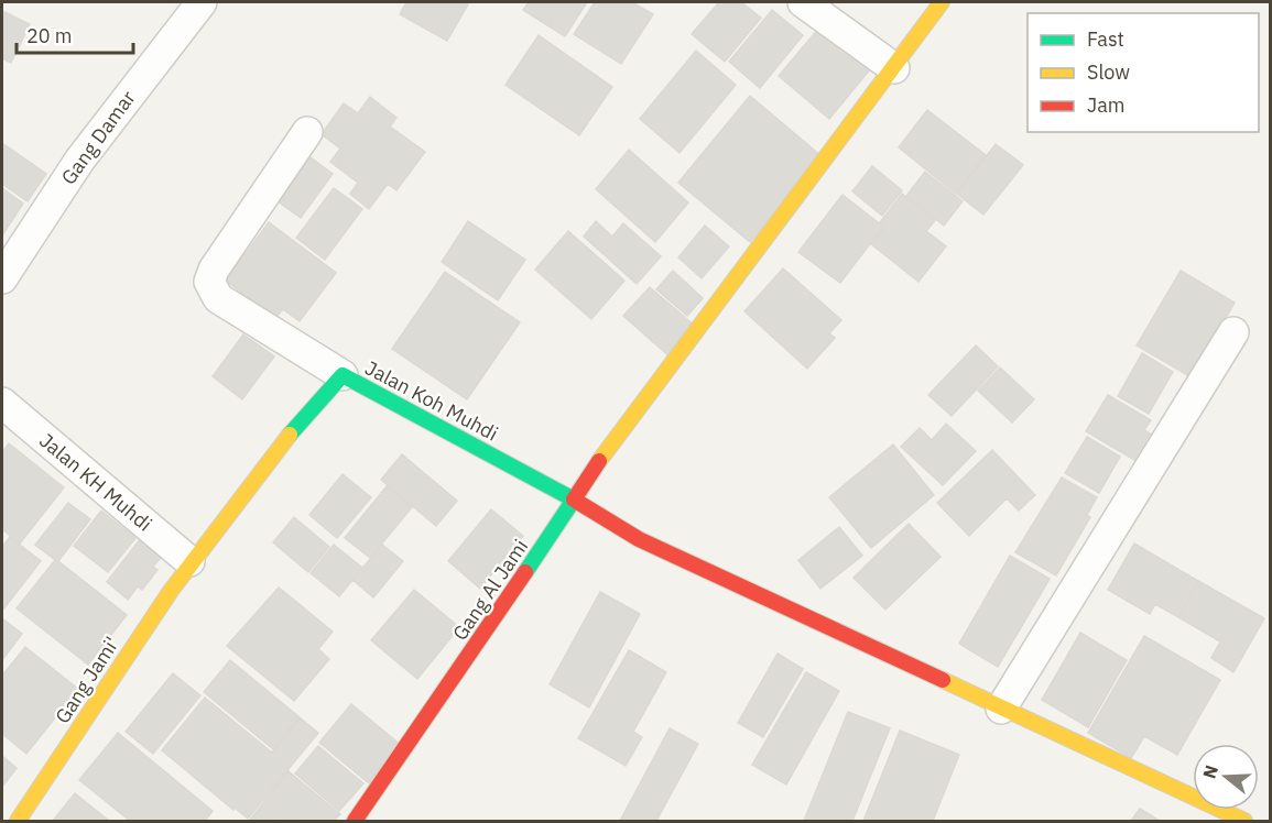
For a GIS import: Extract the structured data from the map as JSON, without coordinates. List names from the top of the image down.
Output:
{
  "streets": {
    "main road": ["Jalan Koh Muhdi", "Gang Al Jami", "Gang Jami'"],
    "street": ["Gang Damar", "Jalan KH Muhdi"]
  },
  "crossings": [
    ["Jalan Koh Muhdi", "Jalan KH Muhdi"],
    ["Jalan Koh Muhdi", "Gang Al Jami"],
    ["Jalan Koh Muhdi", "Gang Jami'"],
    ["Jalan KH Muhdi", "Gang Jami'"]
  ],
  "legend": ["Fast", "Slow", "Jam"],
  "scale_bar": "20 m",
  "north": "left"
}
